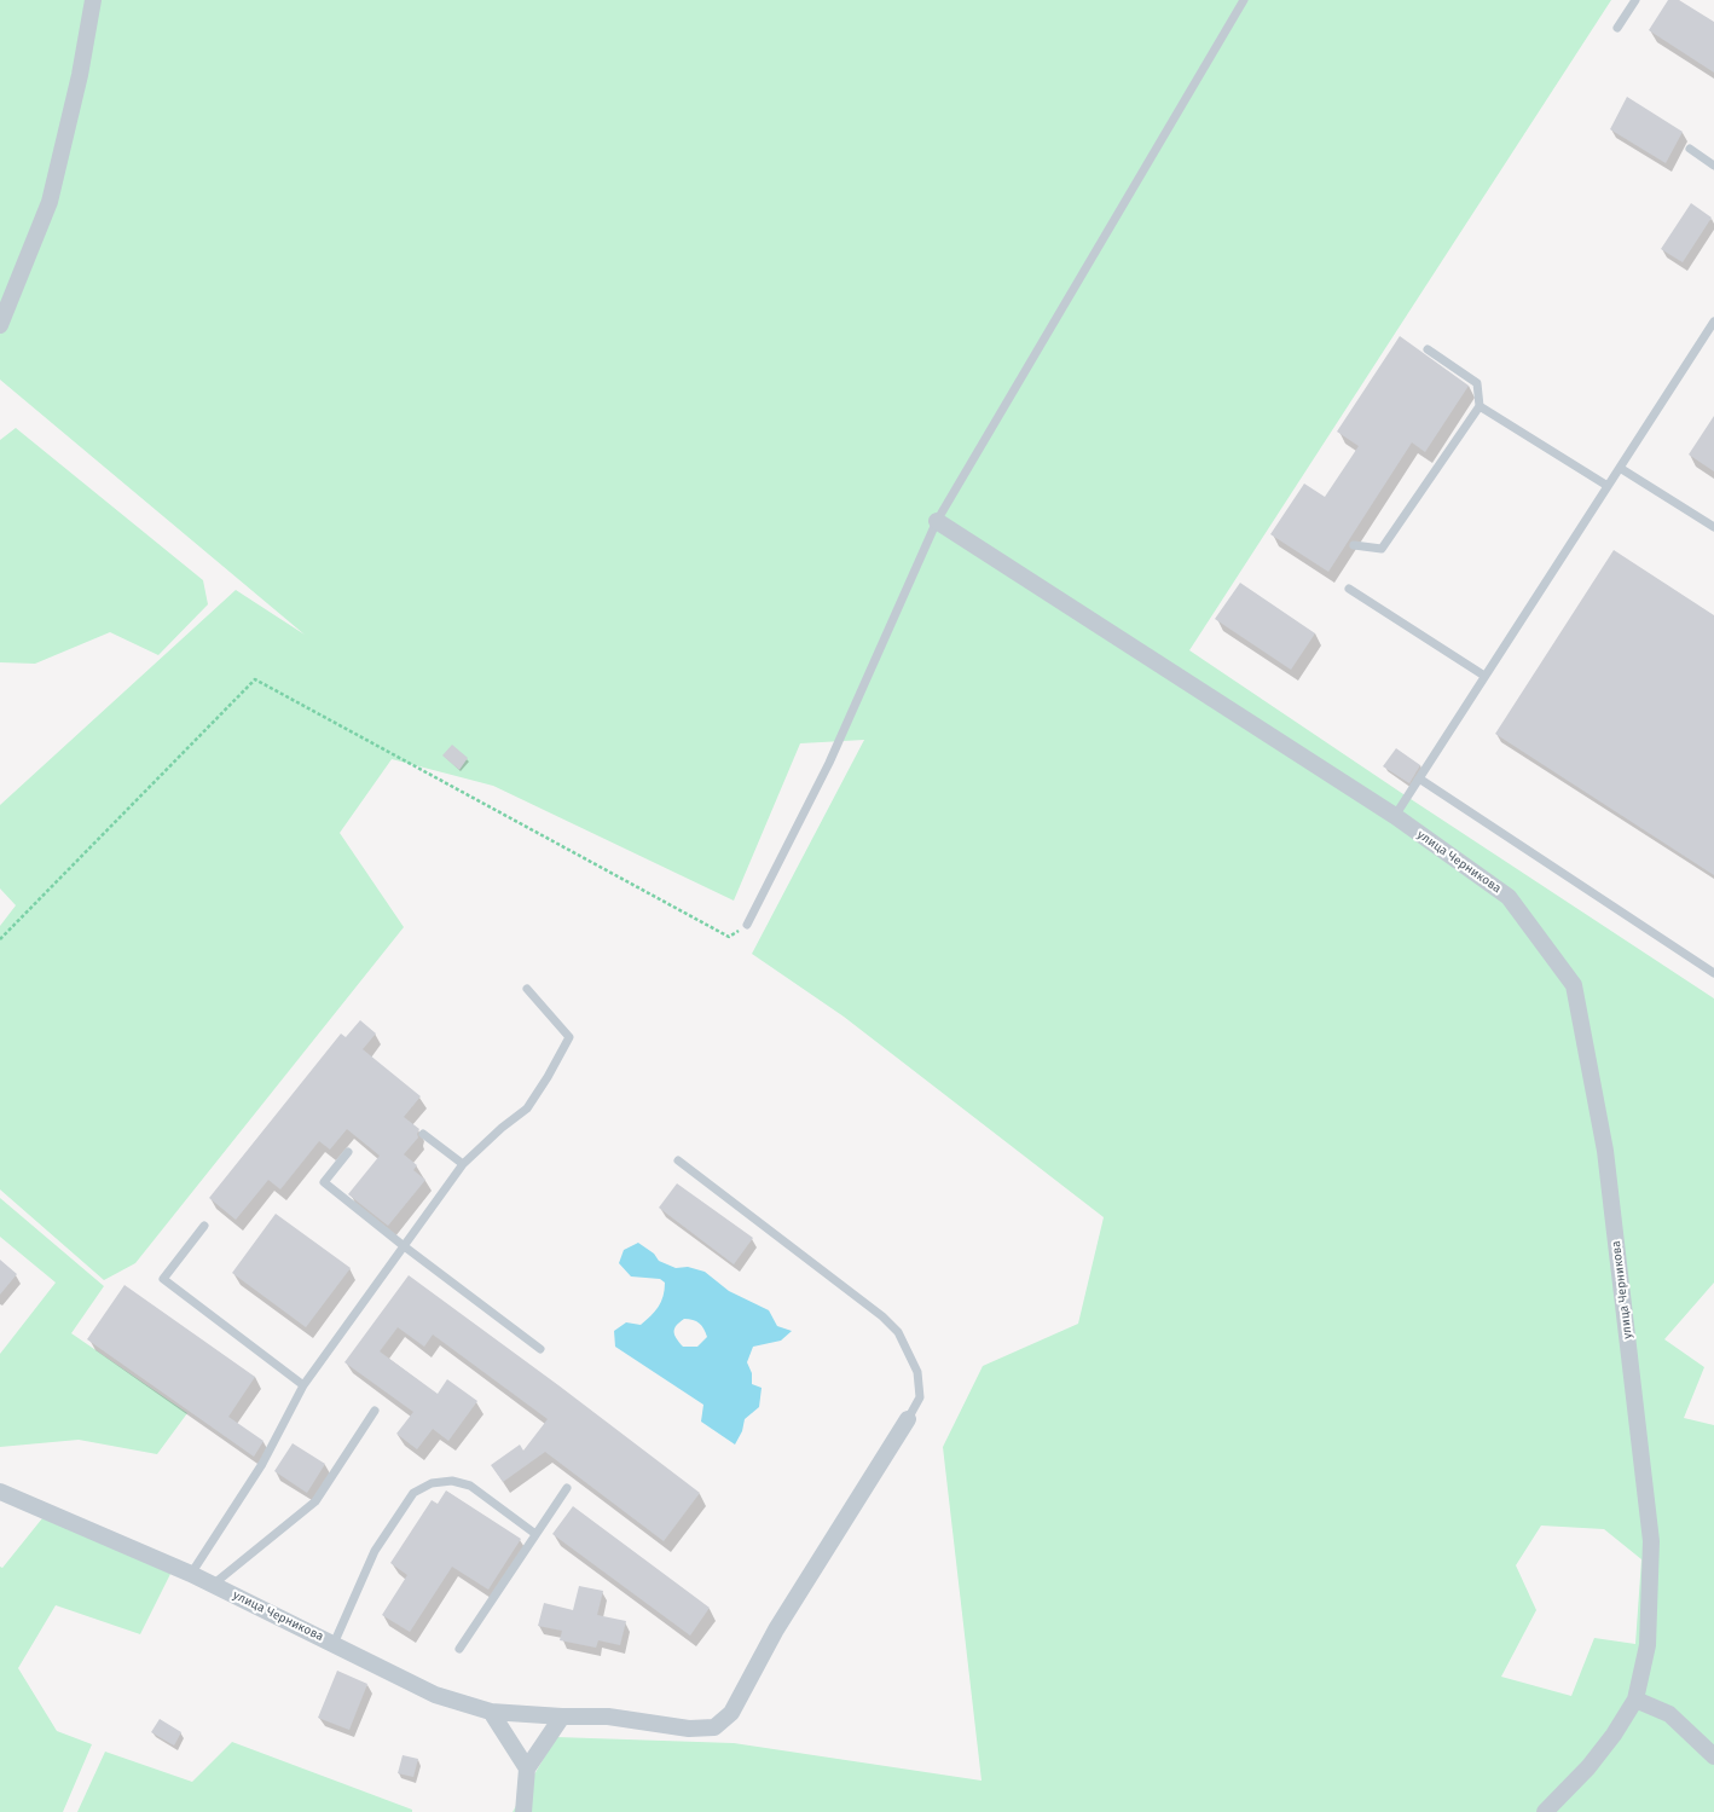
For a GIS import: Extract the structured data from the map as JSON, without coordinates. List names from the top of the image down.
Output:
{
  "streets": {
    "street": ["улица Черникова"]
  }
}
